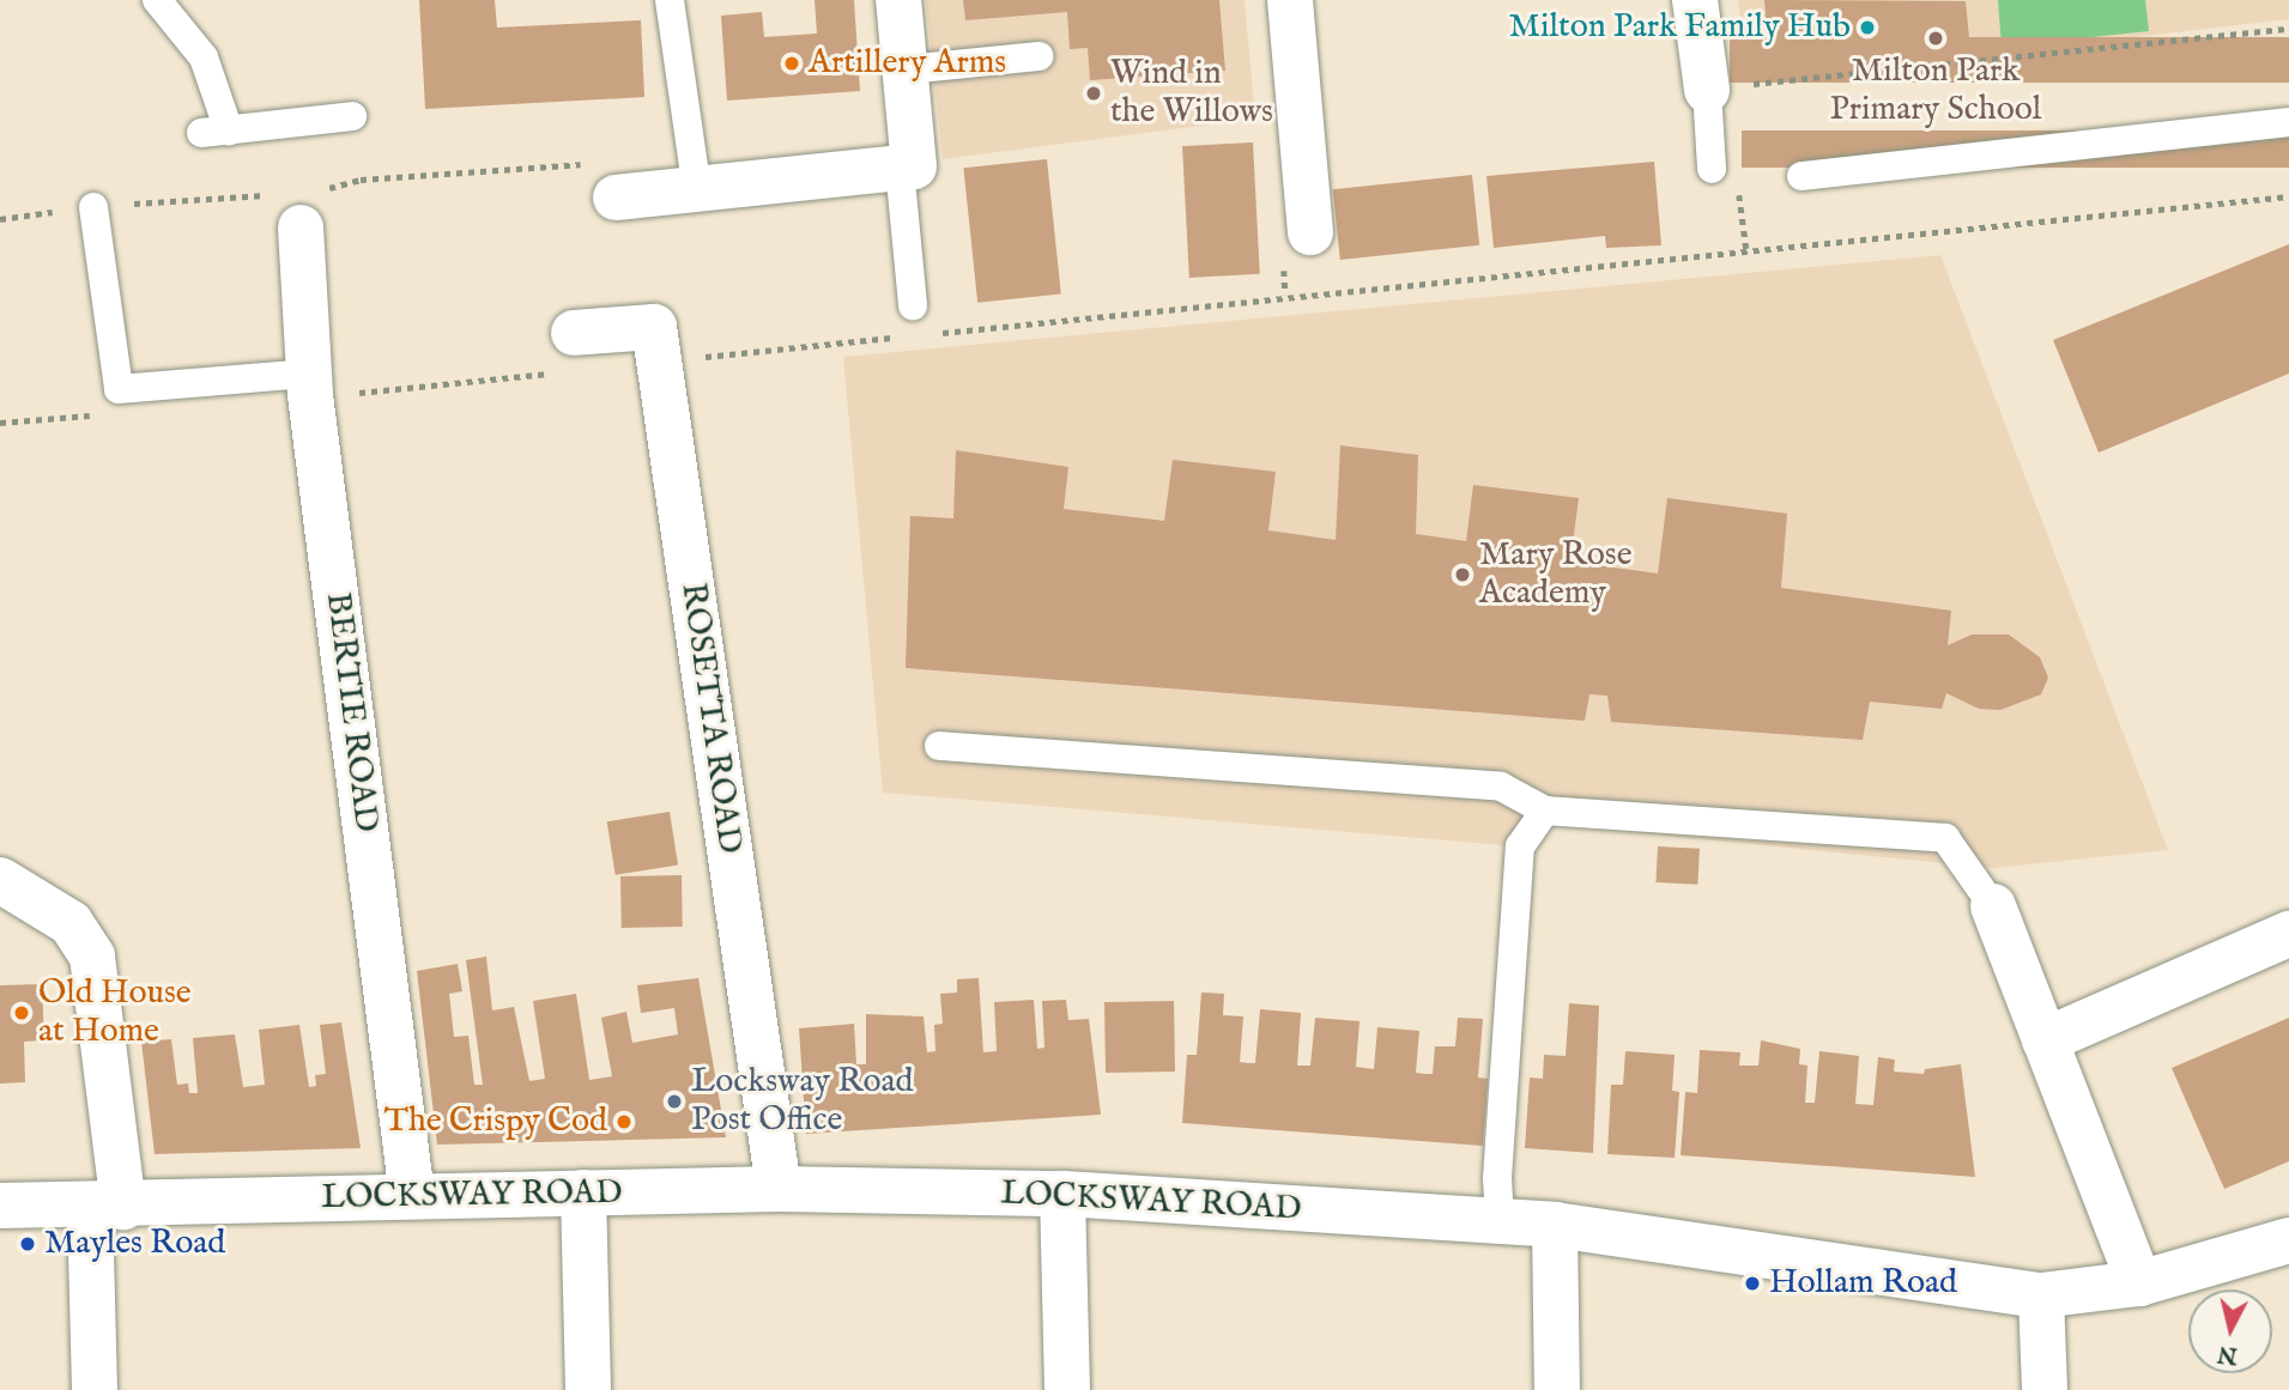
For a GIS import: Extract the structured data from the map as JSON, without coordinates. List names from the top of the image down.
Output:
{
  "streets": {
    "street": ["BERTIE ROAD", "ROSETTA ROAD", "LOCKSWAY ROAD"]
  },
  "crossings": [
    ["BERTIE ROAD", "LOCKSWAY ROAD"],
    ["ROSETTA ROAD", "LOCKSWAY ROAD"]
  ],
  "places": [
    "Milton Park Family Hub",
    "Milton Park Primary School",
    "Artillery Arms",
    "Wind in the Willows",
    "Mary Rose Academy",
    "Old House at Home",
    "Locksway Road Post Office",
    "The Crispy Cod",
    "Mayles Road",
    "Hollam Road"
  ],
  "north": "bottom"
}
